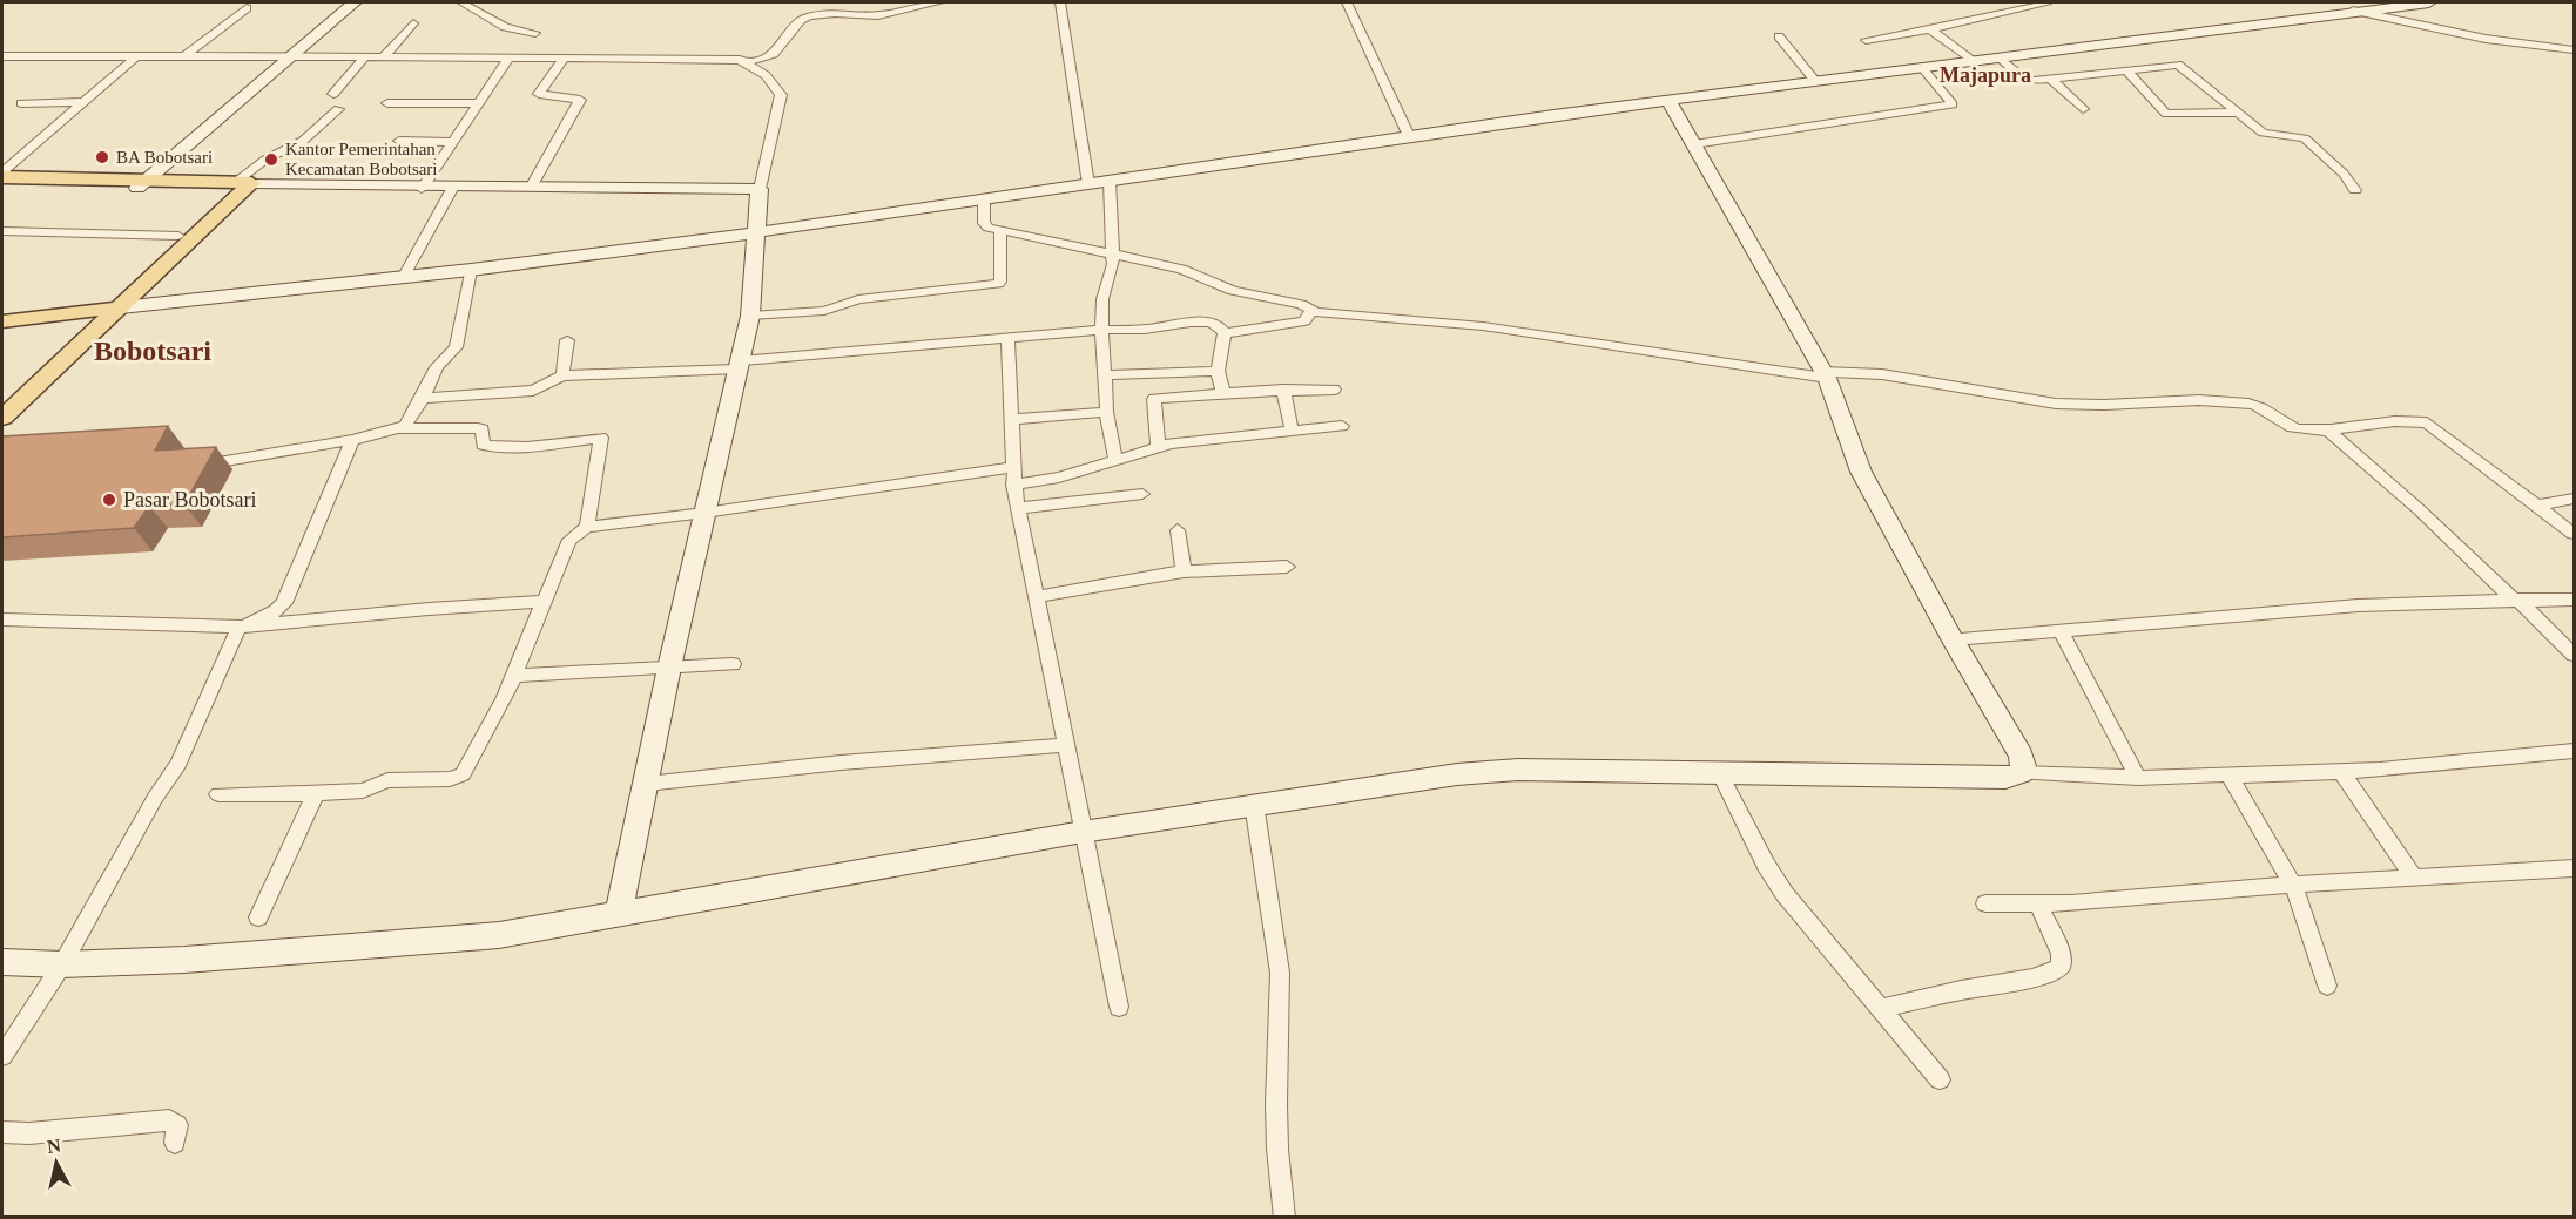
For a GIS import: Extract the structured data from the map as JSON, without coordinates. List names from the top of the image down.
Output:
{
  "districts": ["Majapura", "Bobotsari"],
  "places": ["BA Bobotsari", "Kantor Pemerintahan Kecamatan Bobotsari", "Pasar Bobotsari"],
  "north": "top"
}
